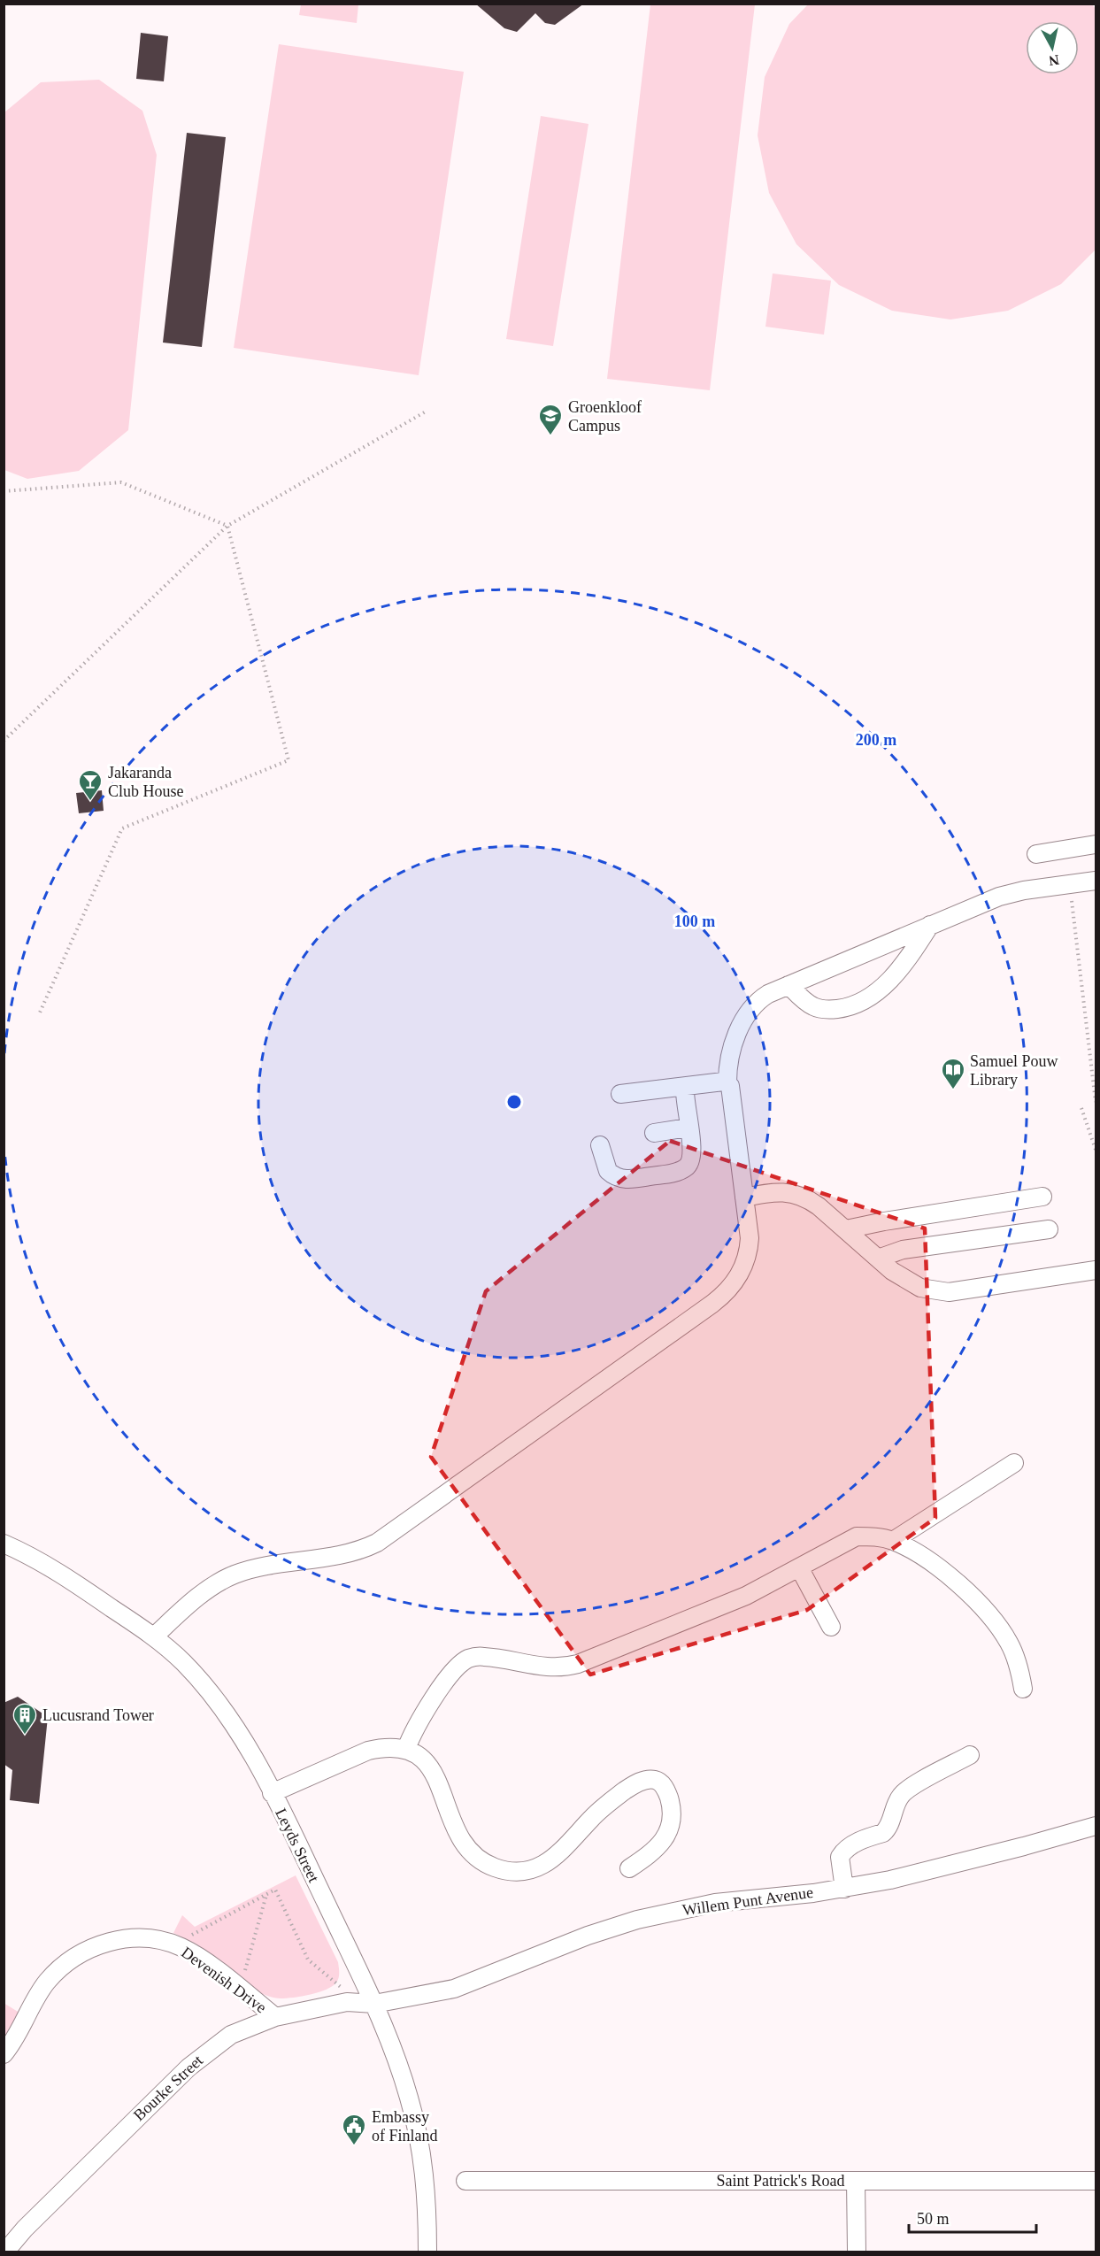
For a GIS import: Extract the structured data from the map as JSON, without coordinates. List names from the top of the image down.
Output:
{
  "streets": {
    "street": [
      "Leyds Street",
      "Willem Punt Avenue",
      "Devenish Drive",
      "Bourke Street",
      "Saint Patrick's Road"
    ]
  },
  "crossings": [
    ["Leyds Street", "Willem Punt Avenue"],
    ["Leyds Street", "Bourke Street"],
    ["Willem Punt Avenue", "Bourke Street"],
    ["Devenish Drive", "Bourke Street"]
  ],
  "places": {
    "school or university": ["Groenkloof Campus"],
    "bar": ["Jakaranda Club House"],
    "library": ["Samuel Pouw Library"],
    "building": ["Lucusrand Tower"],
    "public building": ["Embassy of Finland"]
  },
  "scale_bar": "50 m",
  "north": "bottom",
  "rings": ["200 m", "100 m"]
}
